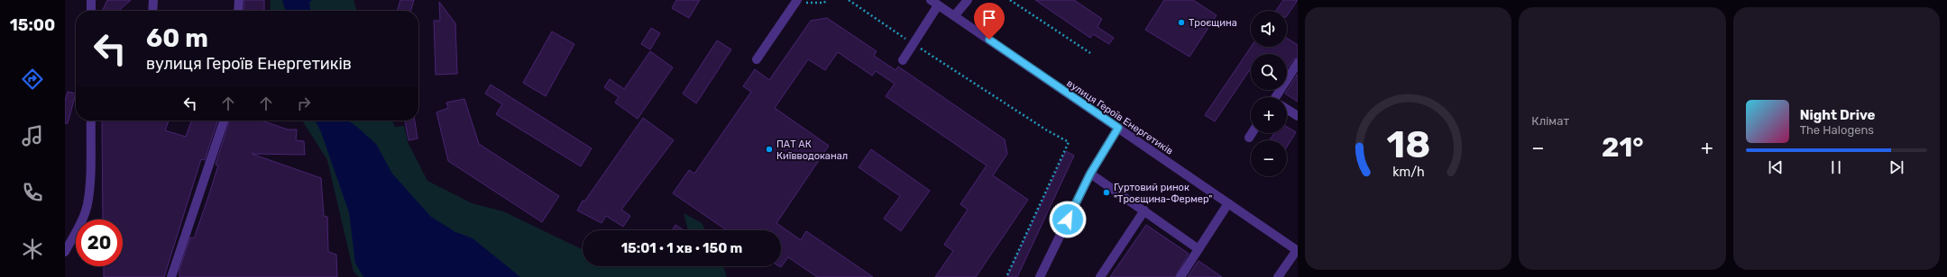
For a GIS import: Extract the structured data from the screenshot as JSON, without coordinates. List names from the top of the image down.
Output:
{
  "streets": {
    "street": ["вулиця Героїв Енергетиків"]
  },
  "places": ["Троєщина", "ПАТ АК Київводоканал", "Гуртовий ринок \"Троєщина-Фермер\""],
  "page": {
    "tabs": "15:00",
    "tile": "Клімат",
    "map_buttons": ["+", "−"],
    "turn": ["60 m", "вулиця Героїв Енергетиків"],
    "song": ["Night Drive", "The Halogens"],
    "heat": ["−", "21°", "+"],
    "limit": "20",
    "trip": "15:01 · 1 хв · 150 m",
    "gauge": ["18", "km/h"]
  }
}
